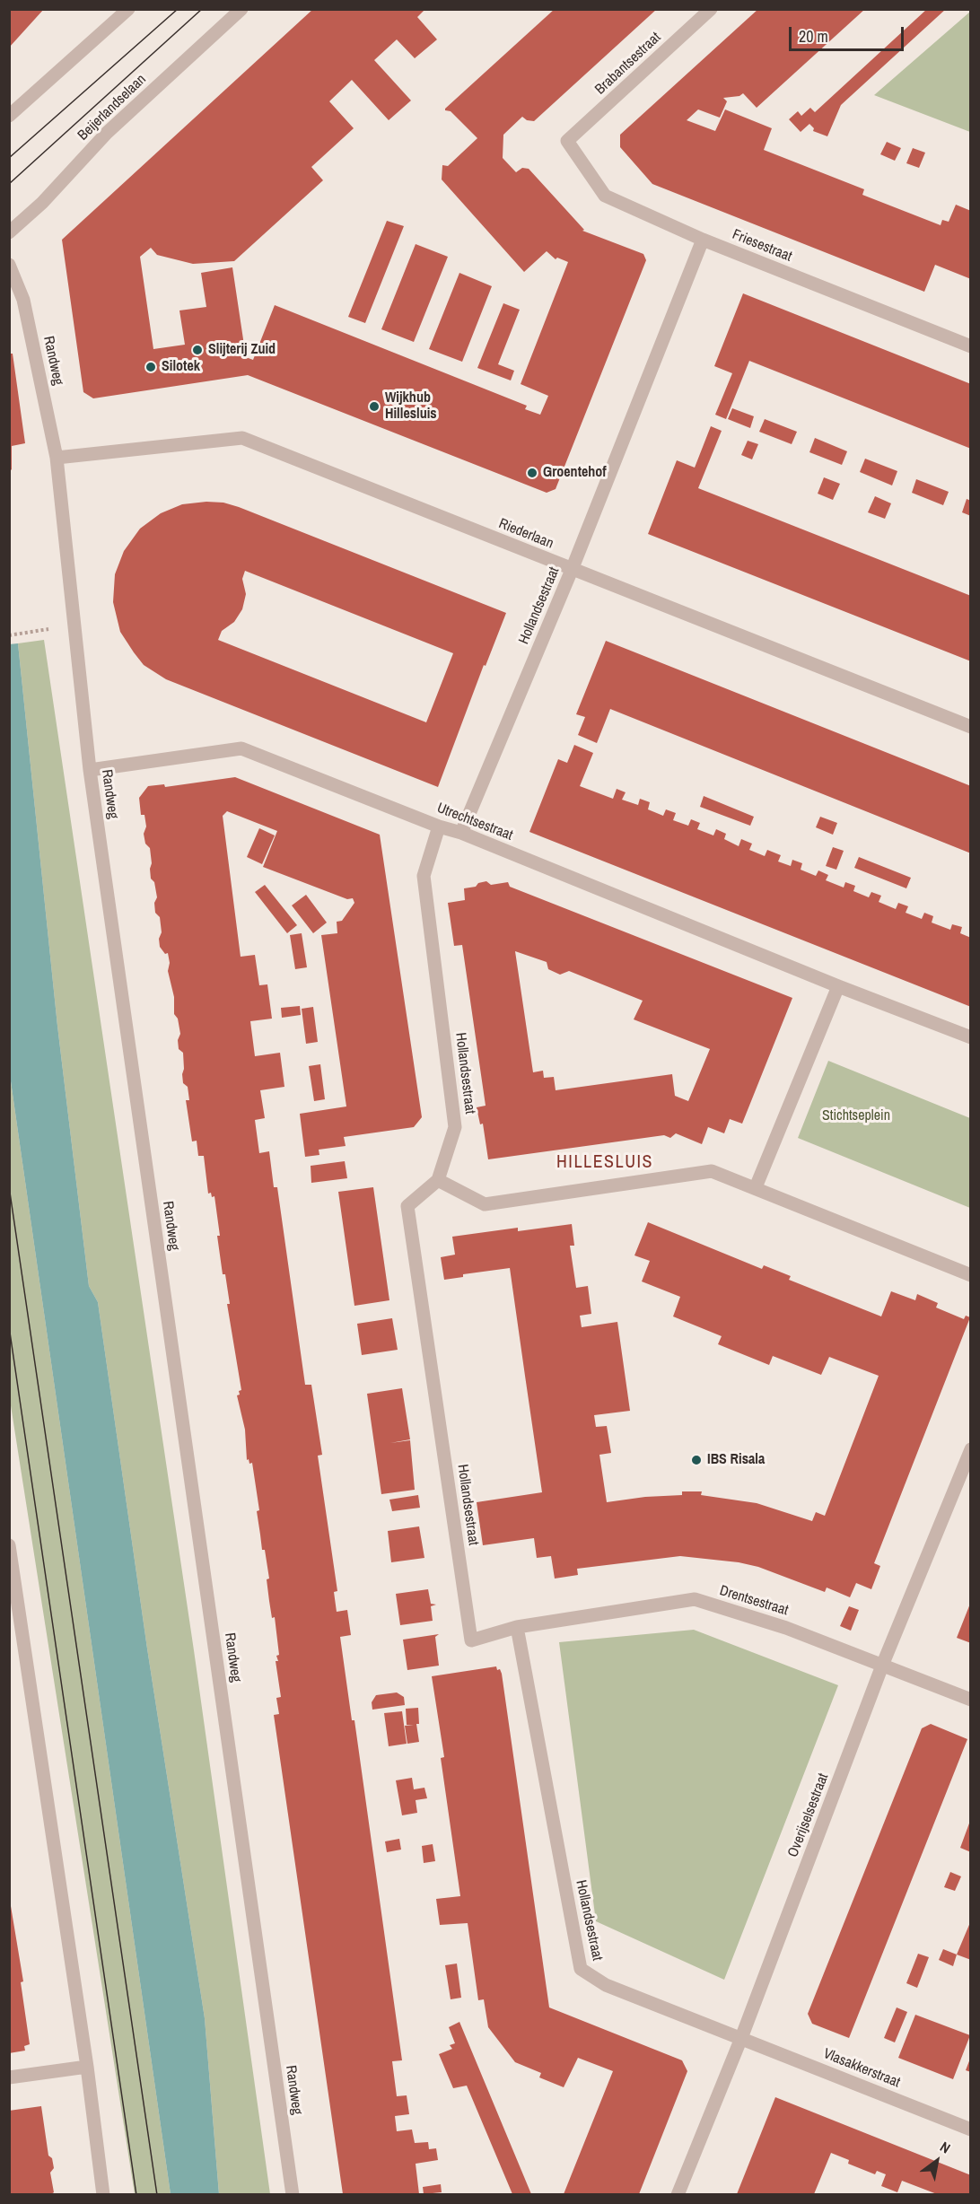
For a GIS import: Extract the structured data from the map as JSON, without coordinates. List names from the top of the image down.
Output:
{
  "streets": {
    "street": [
      "Brabantsestraat",
      "Beijerlandselaan",
      "Friesestraat",
      "Randweg",
      "Riederlaan",
      "Hollandsestraat",
      "Utrechtsestraat",
      "Drentsestraat",
      "Overijselsestraat",
      "Vlasakkerstraat"
    ]
  },
  "crossings": [
    ["Brabantsestraat", "Friesestraat"],
    ["Friesestraat", "Hollandsestraat"],
    ["Randweg", "Riederlaan"],
    ["Randweg", "Utrechtsestraat"],
    ["Riederlaan", "Hollandsestraat"],
    ["Hollandsestraat", "Utrechtsestraat"],
    ["Hollandsestraat", "Drentsestraat"],
    ["Hollandsestraat", "Overijselsestraat"],
    ["Hollandsestraat", "Vlasakkerstraat"],
    ["Drentsestraat", "Overijselsestraat"],
    ["Overijselsestraat", "Vlasakkerstraat"]
  ],
  "districts": ["HILLESLUIS"],
  "parks": ["Stichtseplein"],
  "places": [
    "Slijterij Zuid",
    "Silotek",
    "Wijkhub Hillesluis",
    "Groentehof",
    "IBS Risala"
  ],
  "scale_bar": "20 m",
  "north": "top right"
}
